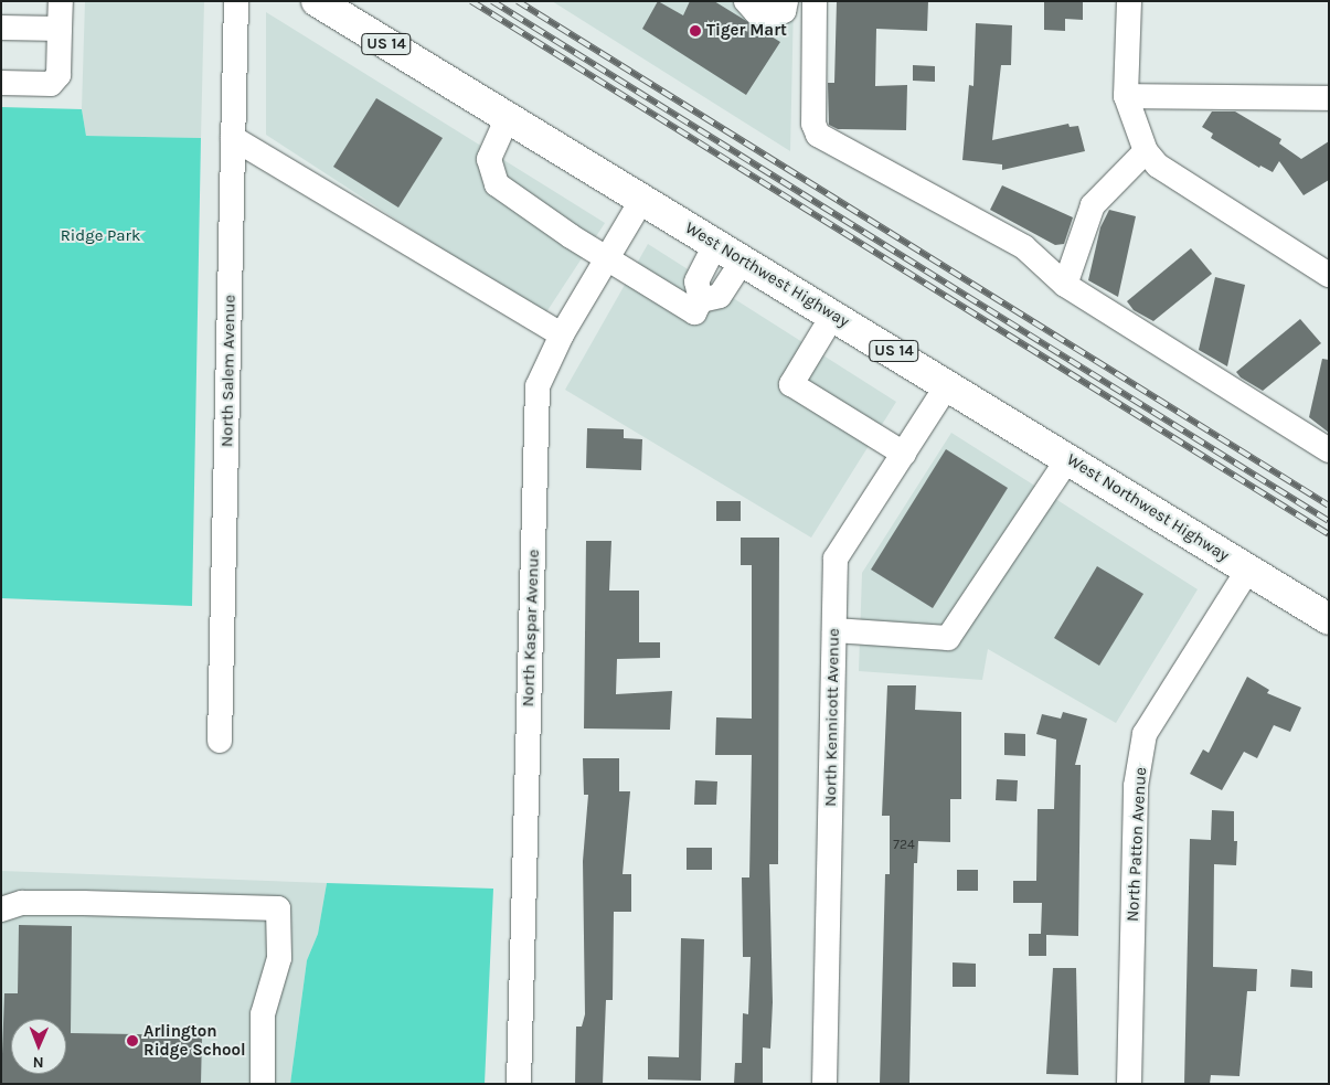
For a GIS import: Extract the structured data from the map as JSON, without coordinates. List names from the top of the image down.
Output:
{
  "streets": {
    "main road": ["US 14", "West Northwest Highway"],
    "street": [
      "North Salem Avenue",
      "North Kaspar Avenue",
      "North Kennicott Avenue",
      "North Patton Avenue"
    ]
  },
  "crossings": [
    ["West Northwest Highway", "North Kaspar Avenue"],
    ["West Northwest Highway", "North Kennicott Avenue"],
    ["West Northwest Highway", "North Patton Avenue"]
  ],
  "parks": ["Ridge Park"],
  "places": ["Tiger Mart", "Arlington Ridge School"],
  "house_numbers": ["724"],
  "north": "bottom"
}
